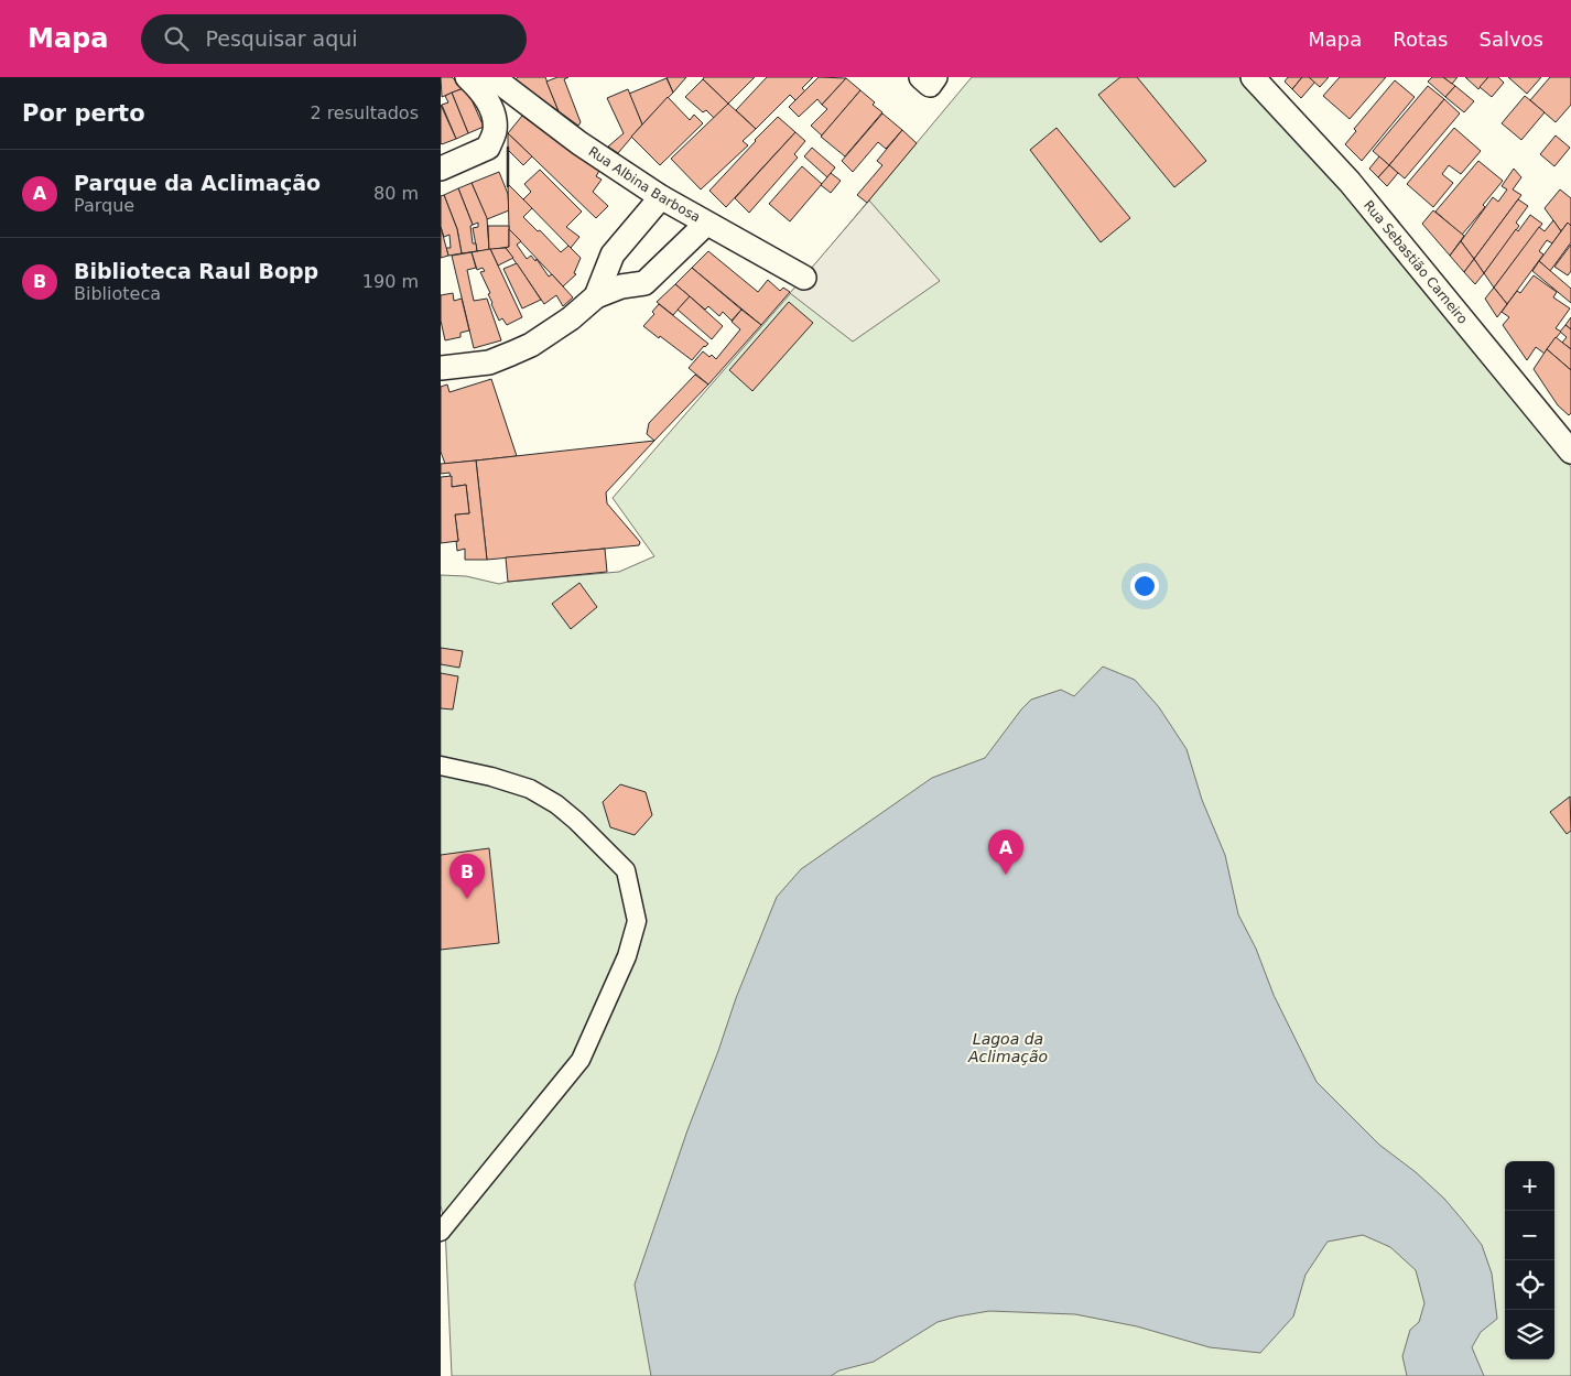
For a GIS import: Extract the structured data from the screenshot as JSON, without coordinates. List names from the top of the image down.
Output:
{
  "streets": {
    "street": ["Rua Albina Barbosa", "Rua Sebastião Carneiro"]
  },
  "water": ["Lagoa da Aclimação"],
  "page": {
    "header": "Mapa",
    "search": "Pesquisar aqui",
    "nav": ["Mapa", "Rotas", "Salvos"],
    "heading": ["Por perto", "2 resultados"],
    "list": [
      {
        "mark": "A",
        "name": "Parque da Aclimação",
        "note": "Parque",
        "value": "80 m"
      },
      {
        "mark": "B",
        "name": "Biblioteca Raul Bopp",
        "note": "Biblioteca",
        "value": "190 m"
      }
    ],
    "pins": ["A", "B"],
    "map_buttons": ["+", "−"]
  }
}
